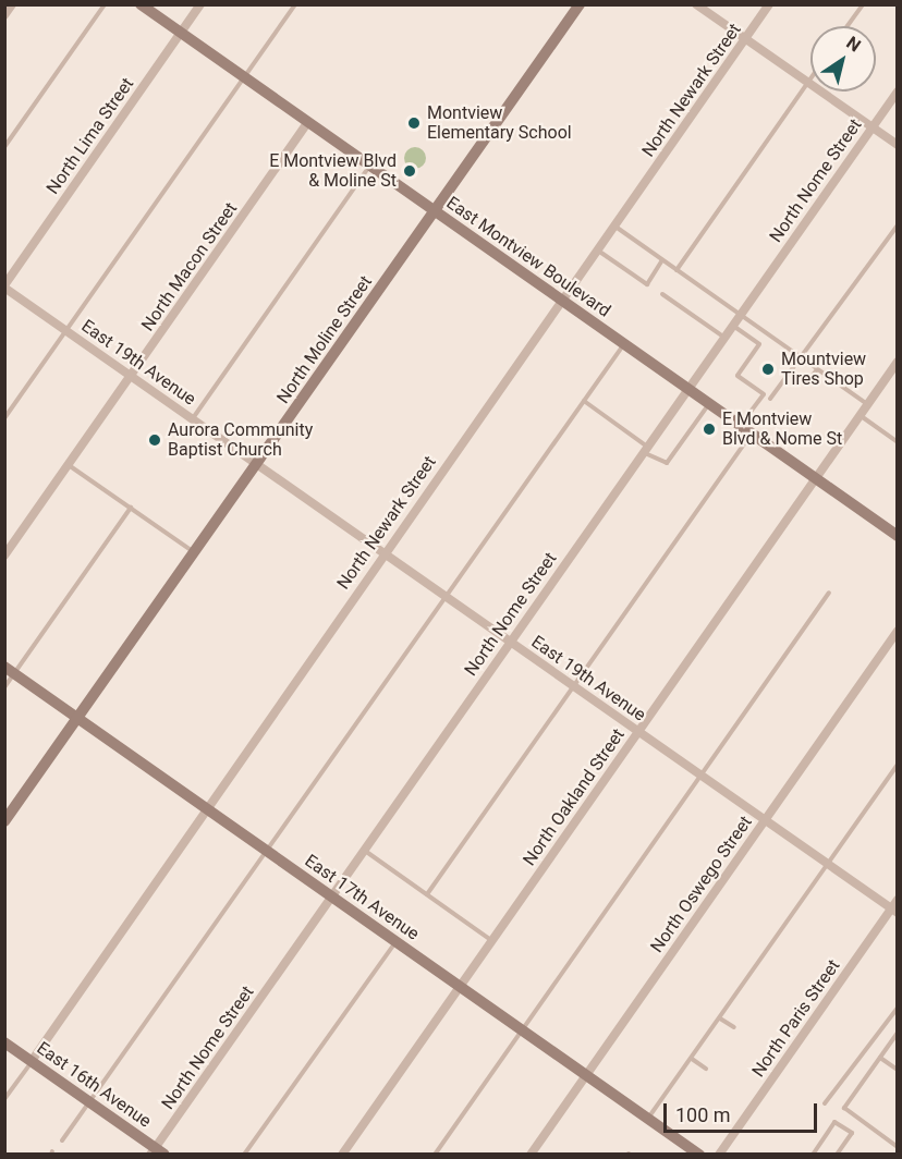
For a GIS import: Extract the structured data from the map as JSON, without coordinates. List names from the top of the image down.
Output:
{
  "streets": {
    "street": [
      "North Newark Street",
      "North Lima Street",
      "North Nome Street",
      "East Montview Boulevard",
      "North Macon Street",
      "North Moline Street",
      "East 19th Avenue",
      "North Oakland Street",
      "North Oswego Street",
      "East 17th Avenue",
      "North Paris Street",
      "East 16th Avenue"
    ]
  },
  "crossings": [
    ["North Newark Street", "East Montview Boulevard"],
    ["North Newark Street", "East 19th Avenue"],
    ["North Newark Street", "East 17th Avenue"],
    ["North Newark Street", "East 16th Avenue"],
    ["North Lima Street", "East Montview Boulevard"],
    ["North Lima Street", "East 19th Avenue"],
    ["North Nome Street", "East Montview Boulevard"],
    ["North Nome Street", "East 19th Avenue"],
    ["North Nome Street", "East 17th Avenue"],
    ["North Nome Street", "East 16th Avenue"],
    ["East Montview Boulevard", "North Macon Street"],
    ["East Montview Boulevard", "North Moline Street"],
    ["East Montview Boulevard", "North Oakland Street"],
    ["North Macon Street", "East 19th Avenue"],
    ["North Moline Street", "East 19th Avenue"],
    ["North Moline Street", "East 17th Avenue"],
    ["East 19th Avenue", "North Oakland Street"],
    ["East 19th Avenue", "North Oswego Street"],
    ["East 19th Avenue", "North Paris Street"],
    ["North Oakland Street", "East 17th Avenue"],
    ["North Oswego Street", "East 17th Avenue"]
  ],
  "places": [
    "Montview Elementary School",
    "E Montview Blvd & Moline St",
    "Mountview Tires Shop",
    "E Montview Blvd & Nome St",
    "Aurora Community Baptist Church"
  ],
  "scale_bar": "100 m",
  "north": "top right"
}
